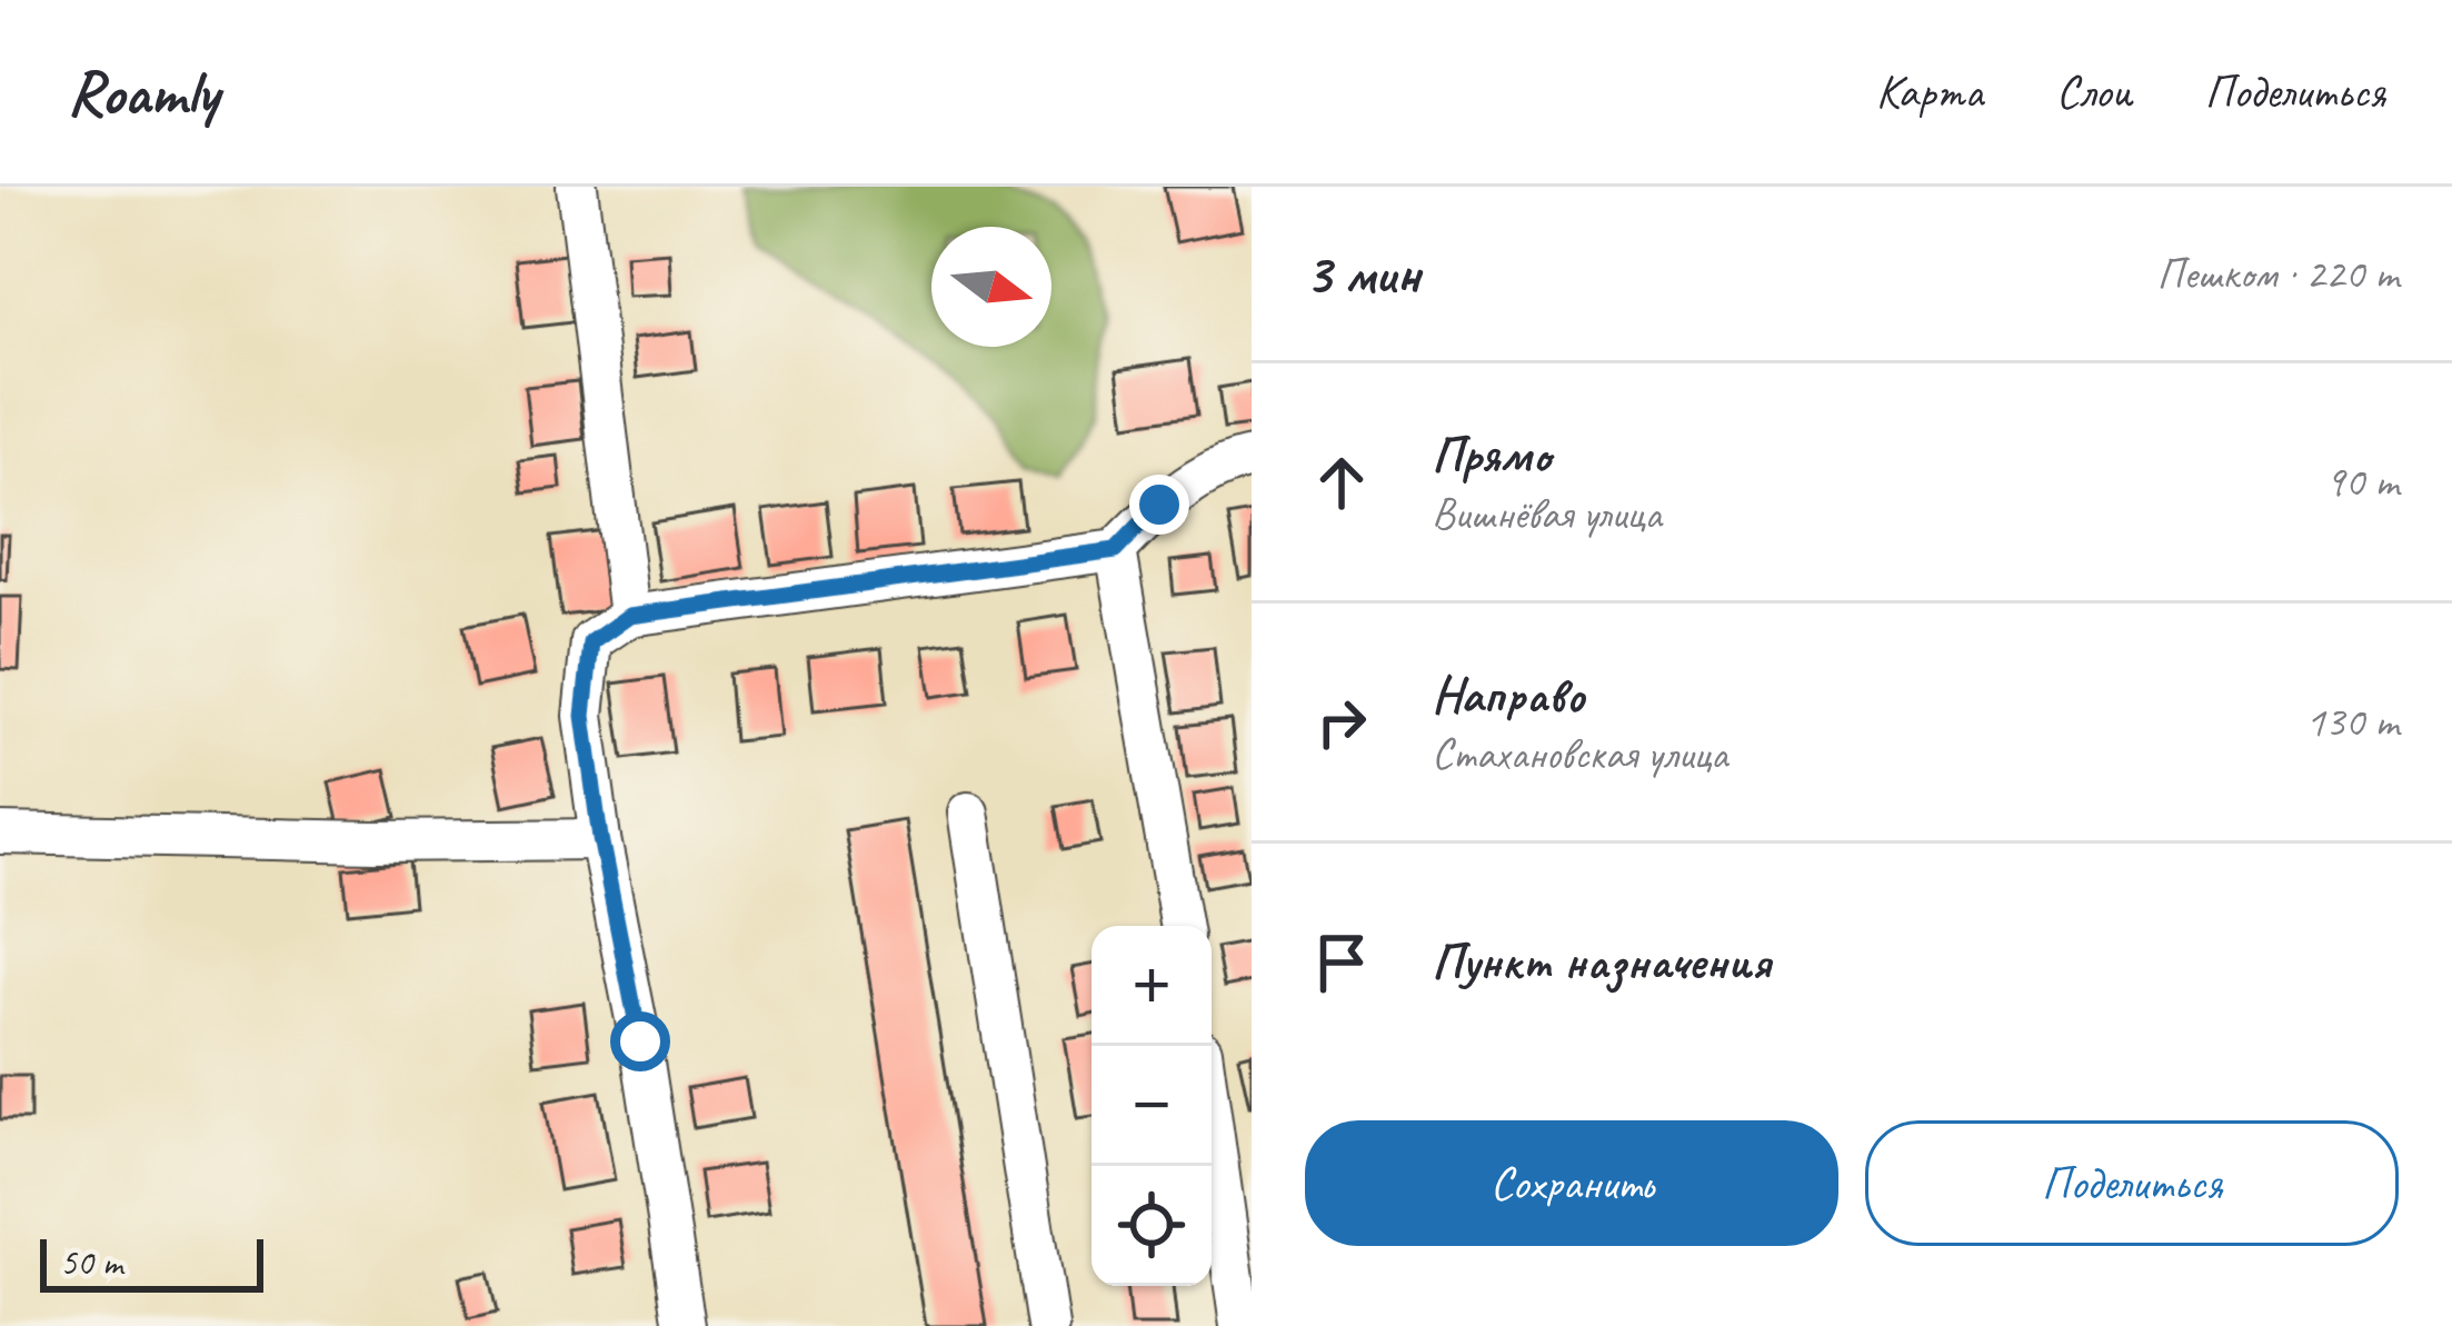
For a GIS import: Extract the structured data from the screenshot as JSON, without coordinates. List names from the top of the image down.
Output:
{
  "scale_bar": "50 m",
  "north": "right",
  "page": {
    "header": "Roamly",
    "nav": ["Карта", "Слои", "Поделиться"],
    "heading": ["3 мин", "Пешком · 220 m"],
    "list": [
      ["Прямо", "Вишнёвая улица", "90 m"],
      ["Направо", "Стахановская улица", "130 m"],
      "Пункт назначения"
    ],
    "map_buttons": ["+", "−"],
    "buttons": ["Сохранить", "Поделиться"],
    "scale": "50 m"
  }
}
